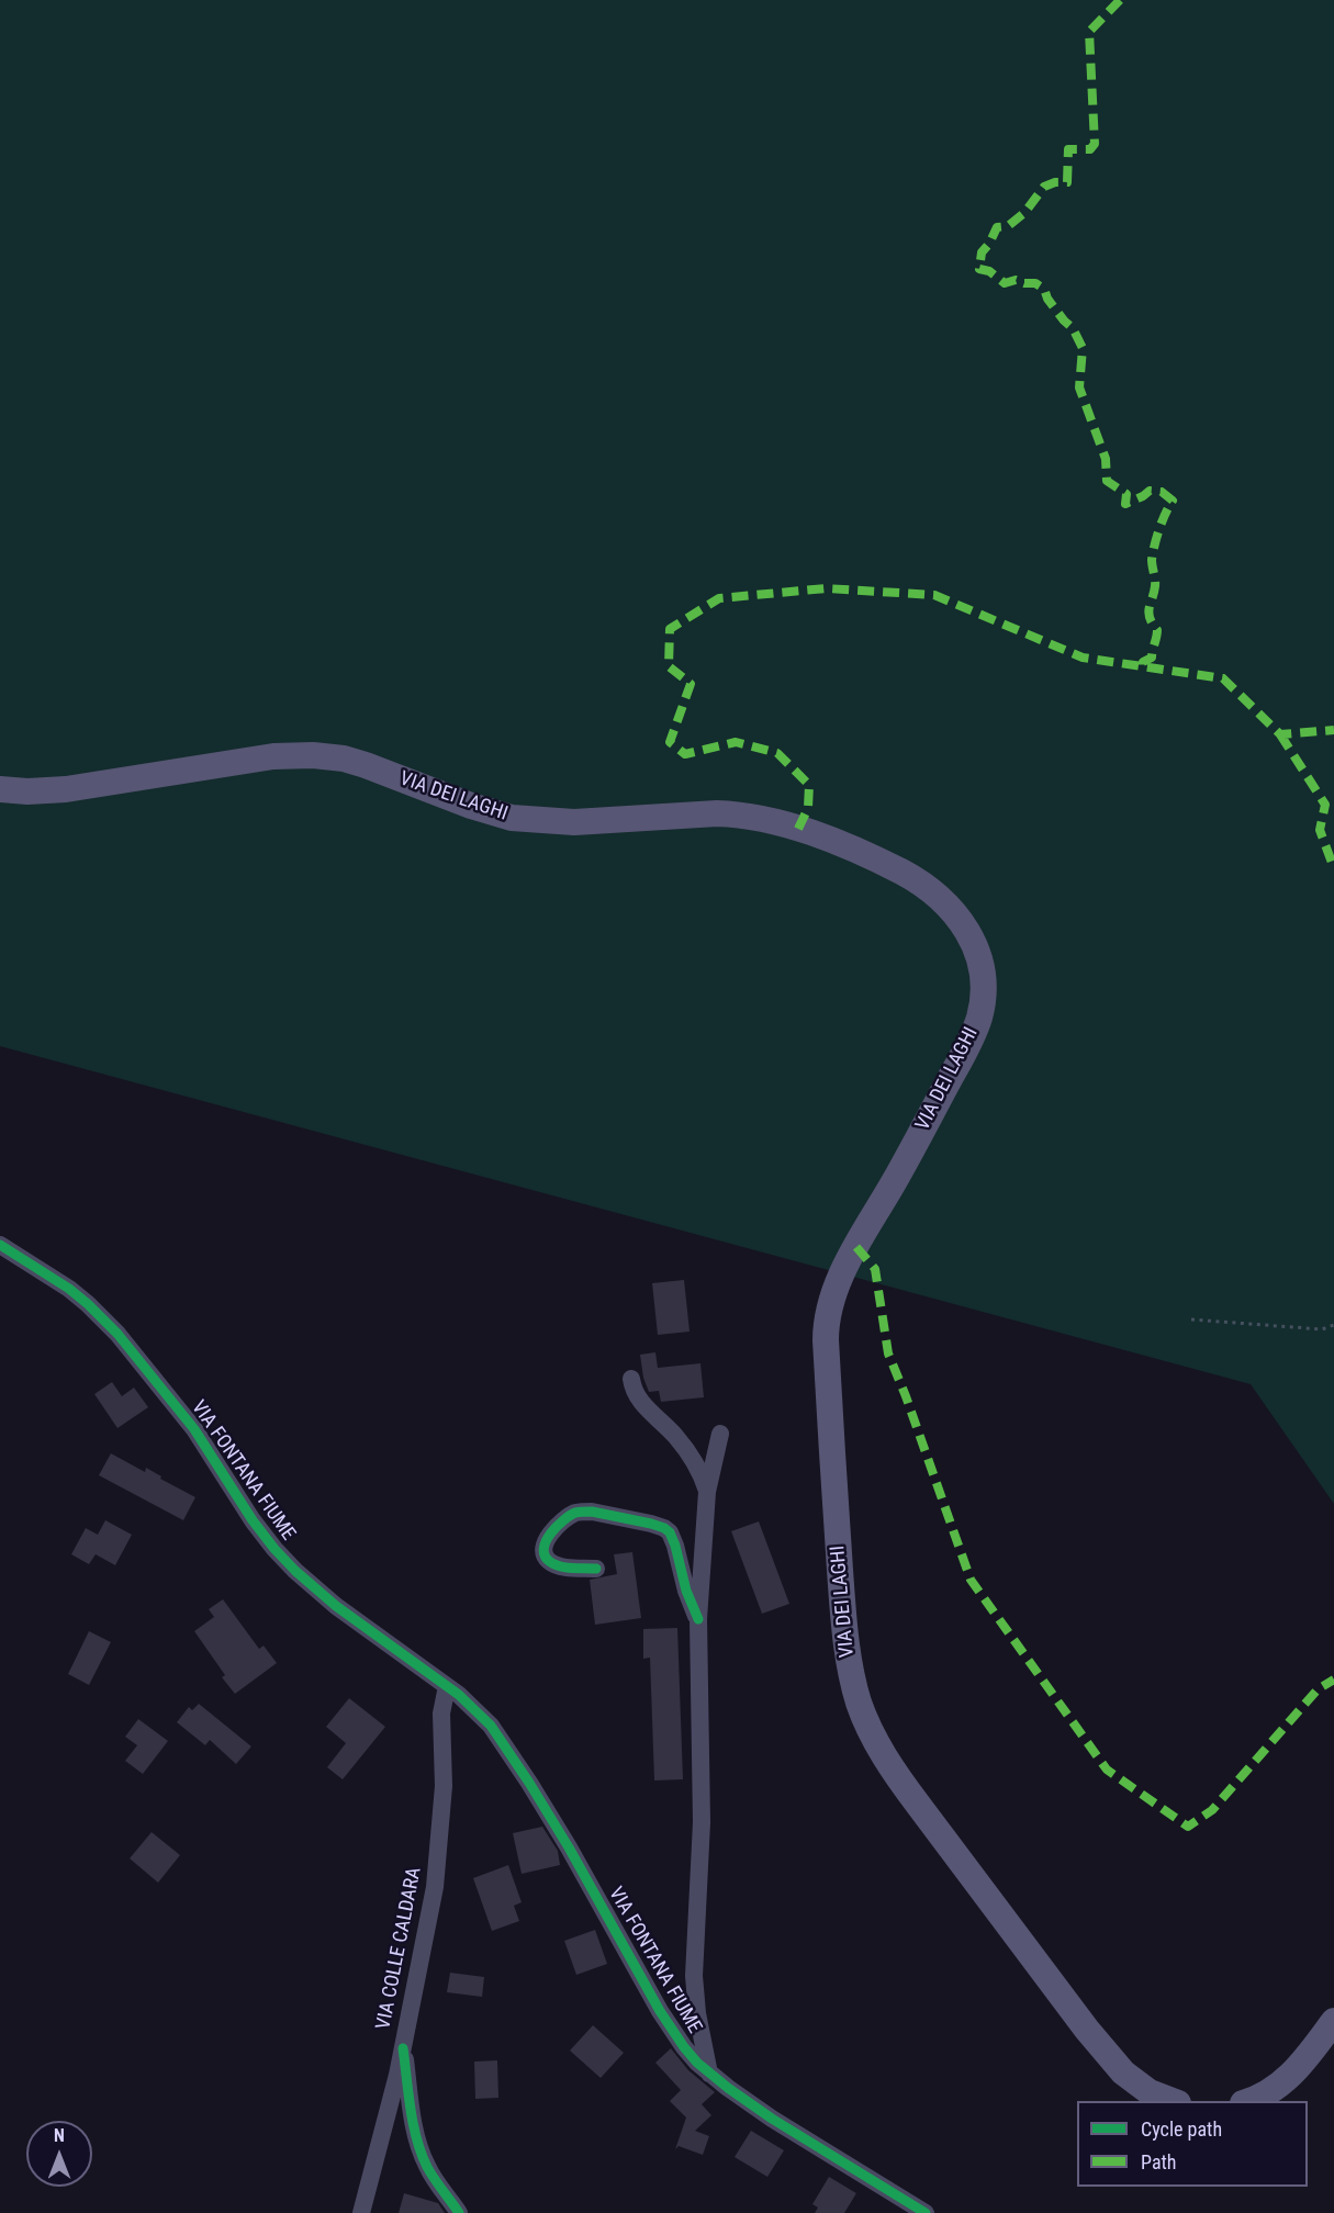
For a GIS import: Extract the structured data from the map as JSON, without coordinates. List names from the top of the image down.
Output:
{
  "streets": {
    "main road": ["VIA DEI LAGHI"],
    "street": ["VIA FONTANA FIUME", "VIA COLLE CALDARA"]
  },
  "crossings": [
    ["VIA FONTANA FIUME", "VIA COLLE CALDARA"]
  ],
  "legend": ["Cycle path", "Path"],
  "north": "top"
}
